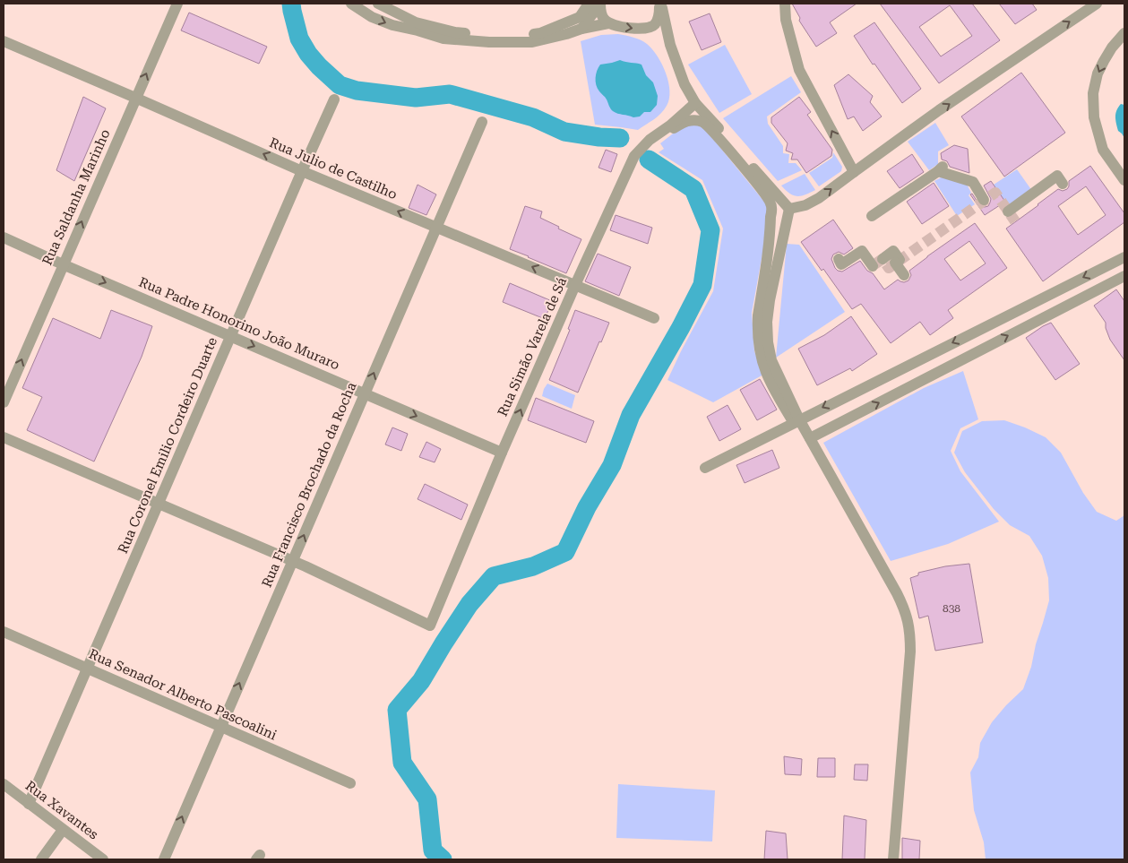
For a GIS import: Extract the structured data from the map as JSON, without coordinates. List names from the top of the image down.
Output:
{
  "streets": {
    "street": [
      "Rua Julio de Castilho",
      "Rua Saldanha Marinho",
      "Rua Padre Honorino João Muraro",
      "Rua Simão Varela de Sá",
      "Rua Coronel Emilio Cordeiro Duarte",
      "Rua Francisco Brochado da Rocha",
      "Rua Senador Alberto Pascoalini",
      "Rua Xavantes"
    ]
  },
  "crossings": [
    ["Rua Julio de Castilho", "Rua Saldanha Marinho"],
    ["Rua Julio de Castilho", "Rua Simão Varela de Sá"],
    ["Rua Julio de Castilho", "Rua Coronel Emilio Cordeiro Duarte"],
    ["Rua Julio de Castilho", "Rua Francisco Brochado da Rocha"],
    ["Rua Saldanha Marinho", "Rua Padre Honorino João Muraro"],
    ["Rua Padre Honorino João Muraro", "Rua Simão Varela de Sá"],
    ["Rua Padre Honorino João Muraro", "Rua Coronel Emilio Cordeiro Duarte"],
    ["Rua Padre Honorino João Muraro", "Rua Francisco Brochado da Rocha"],
    ["Rua Simão Varela de Sá", "Rua Francisco Brochado da Rocha"],
    ["Rua Coronel Emilio Cordeiro Duarte", "Rua Senador Alberto Pascoalini"],
    ["Rua Coronel Emilio Cordeiro Duarte", "Rua Xavantes"],
    ["Rua Francisco Brochado da Rocha", "Rua Senador Alberto Pascoalini"]
  ],
  "one_way": [
    "Rua Julio de Castilho",
    "Rua Saldanha Marinho",
    "Rua Padre Honorino João Muraro",
    "Rua Francisco Brochado da Rocha"
  ],
  "house_numbers": ["838"]
}
